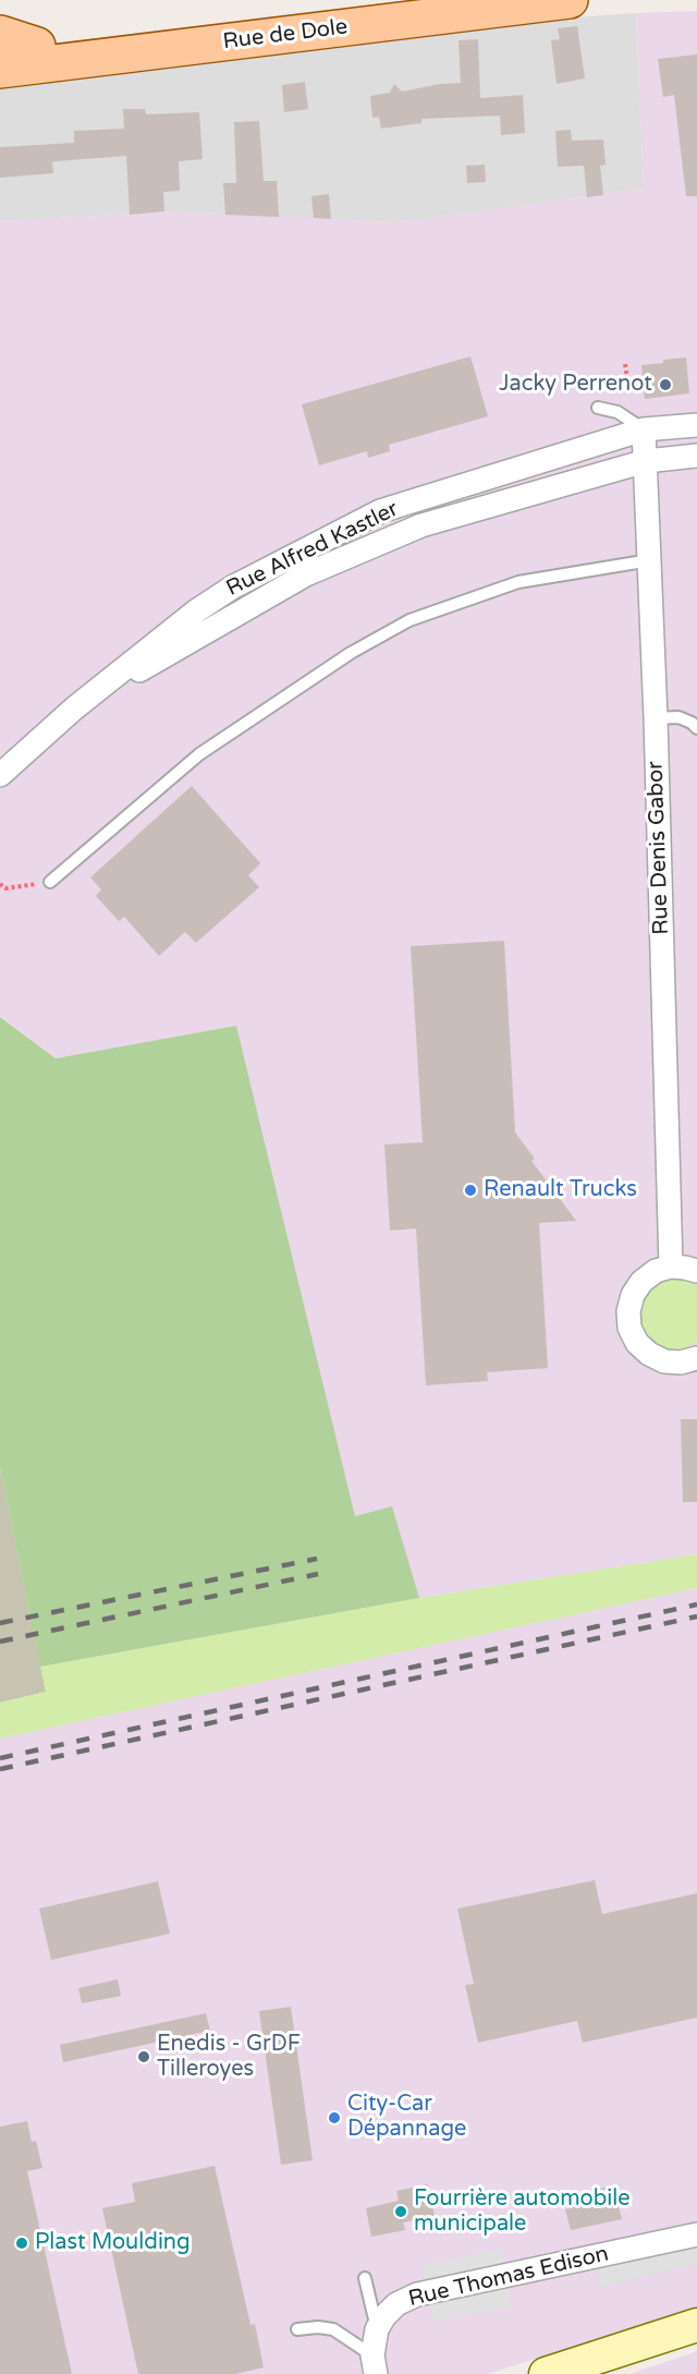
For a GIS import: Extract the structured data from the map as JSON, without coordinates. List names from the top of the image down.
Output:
{
  "streets": {
    "main road": ["Rue de Dole"],
    "street": ["Rue Alfred Kastler", "Rue Denis Gabor", "Rue Thomas Edison"]
  },
  "crossings": [
    ["Rue Alfred Kastler", "Rue Denis Gabor"]
  ],
  "places": [
    "Jacky Perrenot",
    "Renault Trucks",
    "Enedis - GrDF Tilleroyes",
    "City-Car Dépannage",
    "Fourrière automobile municipale",
    "Plast Moulding"
  ]
}
